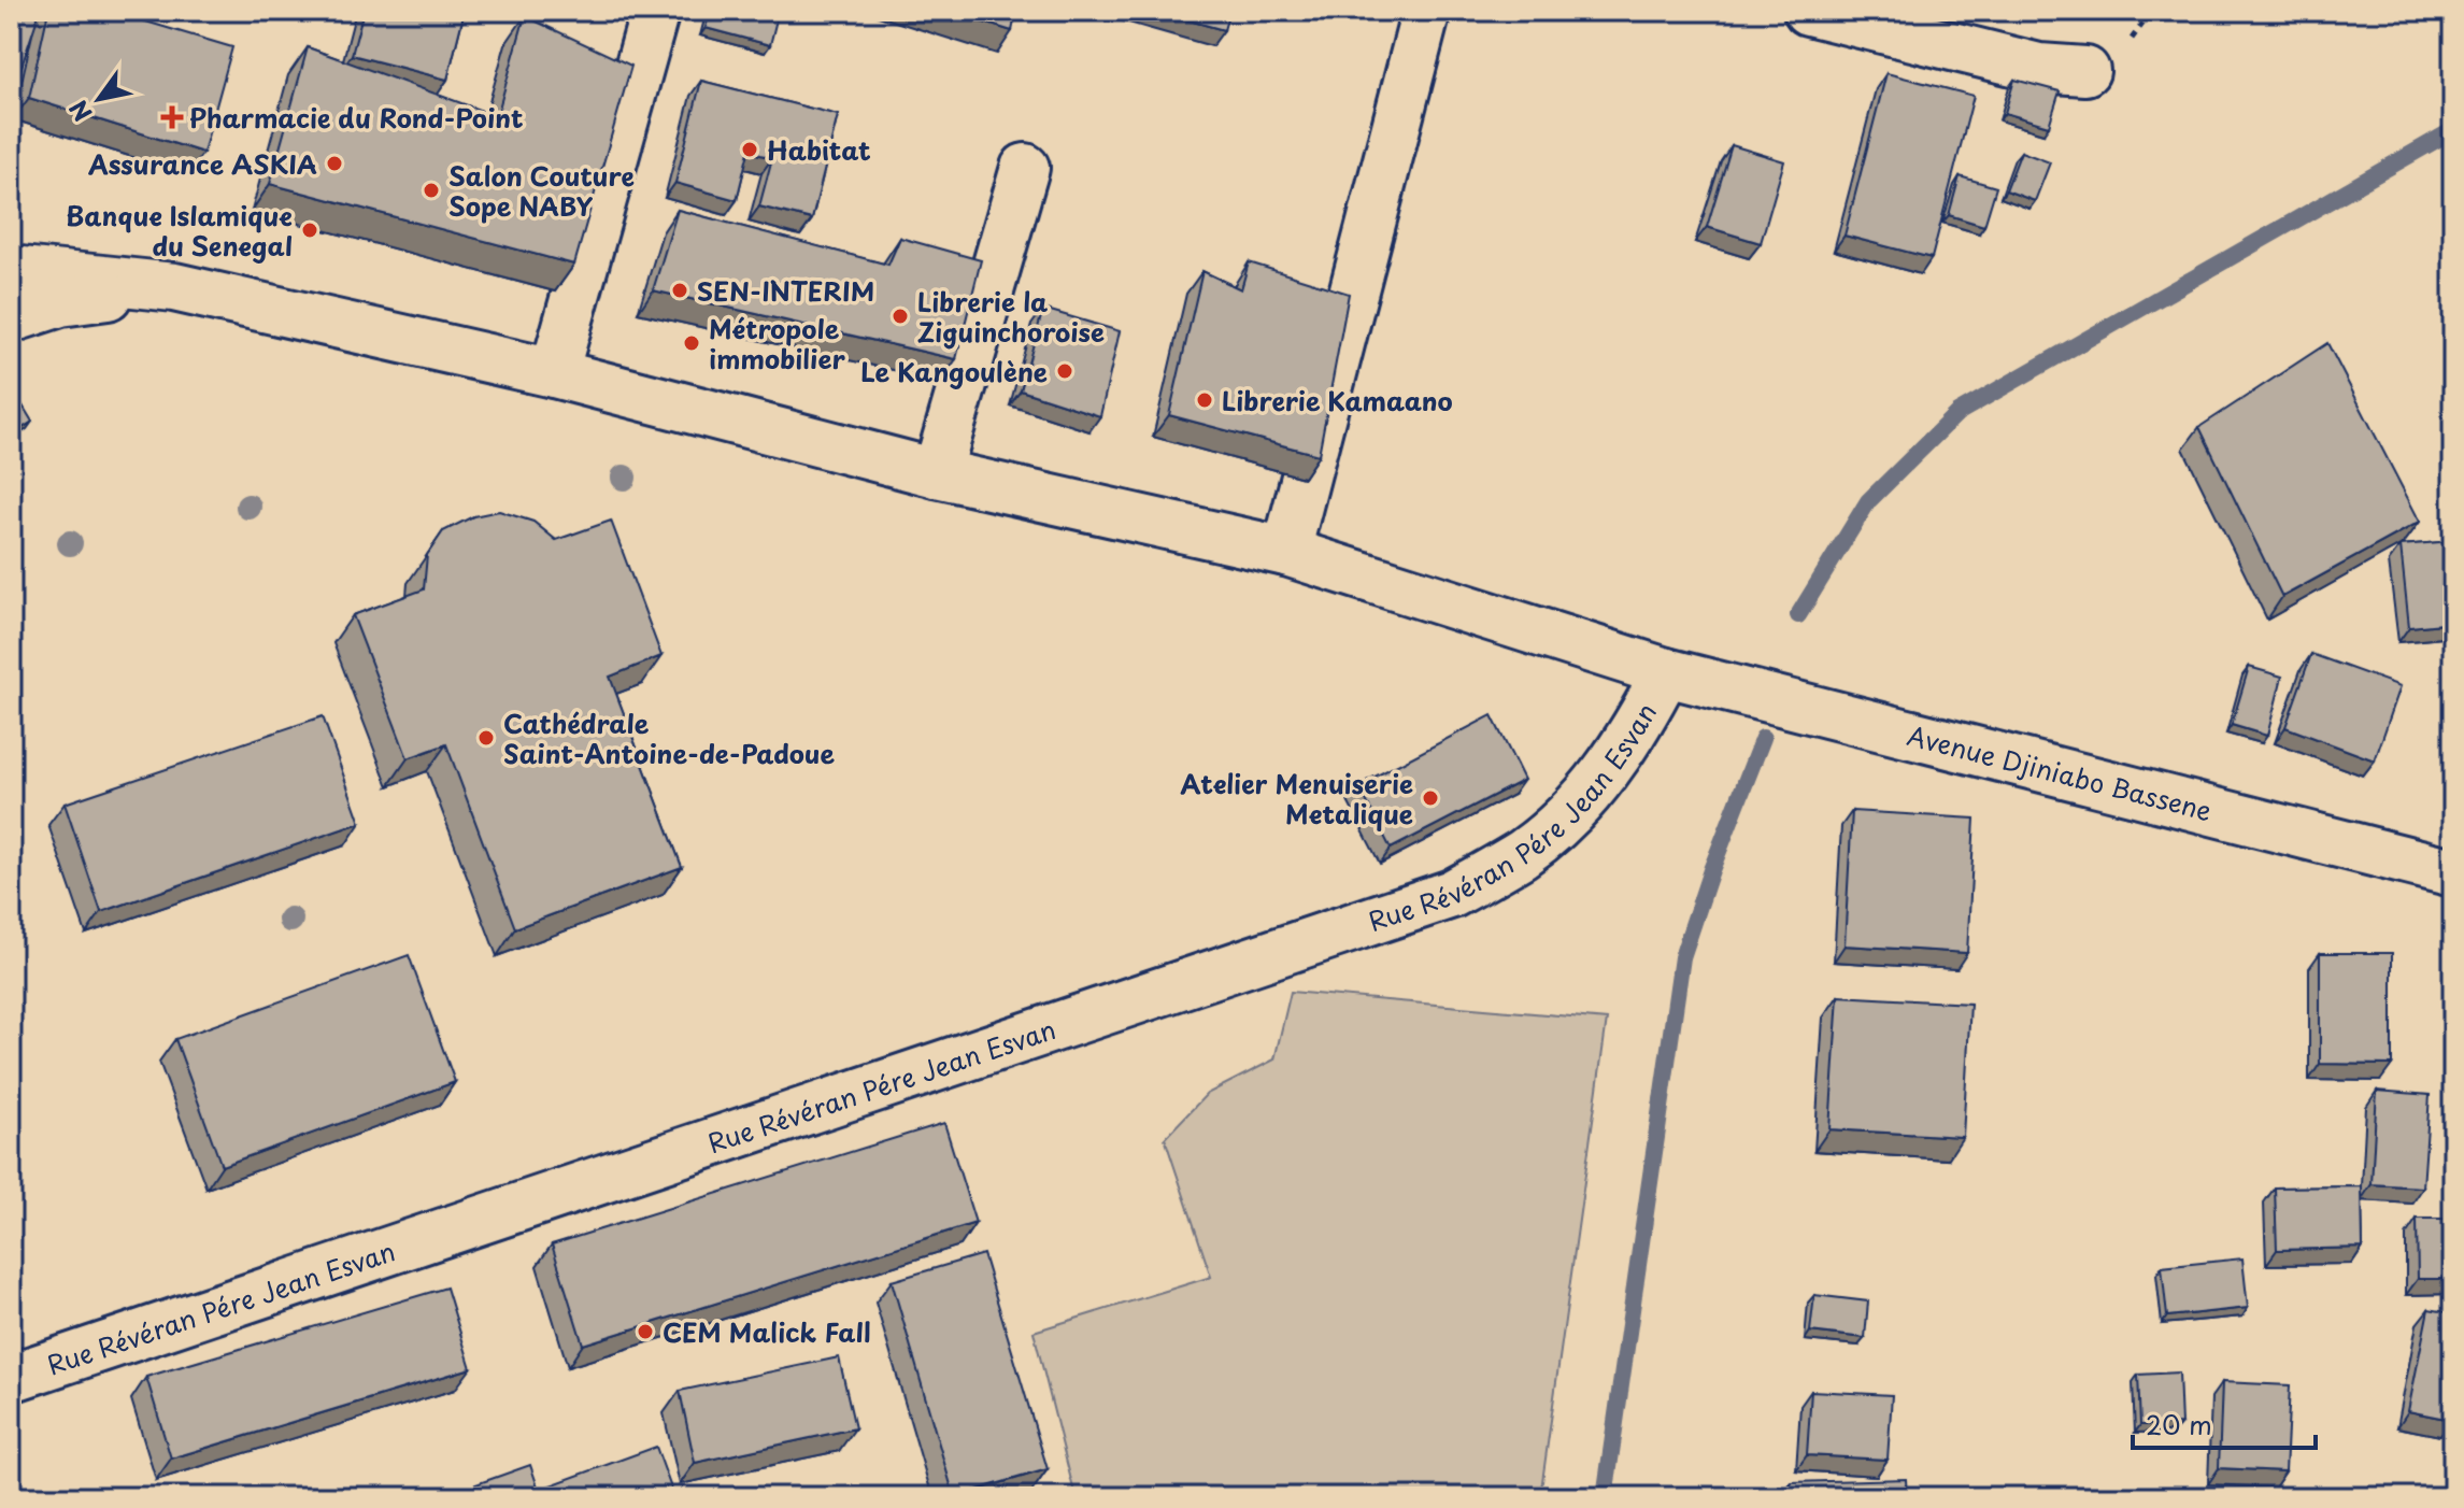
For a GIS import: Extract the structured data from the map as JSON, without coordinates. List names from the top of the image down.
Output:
{
  "streets": {
    "street": ["Avenue Djiniabo Bassene", "Rue Révéran Pére Jean Esvan"]
  },
  "crossings": [
    ["Avenue Djiniabo Bassene", "Rue Révéran Pére Jean Esvan"]
  ],
  "places": {
    "health": ["Pharmacie du Rond-Point"],
    "other": [
      "Habitat",
      "Assurance ASKIA",
      "Salon Couture Sope NABY",
      "Banque Islamique du Senegal",
      "SEN-INTERIM",
      "Librerie la Ziguinchoroise",
      "Métropole immobilier",
      "Le Kangoulène",
      "Librerie Kamaano",
      "Cathédrale Saint-Antoine-de-Padoue",
      "Atelier Menuiserie Metalique",
      "CEM Malick Fall"
    ]
  },
  "scale_bar": "20 m",
  "north": "bottom left"
}
